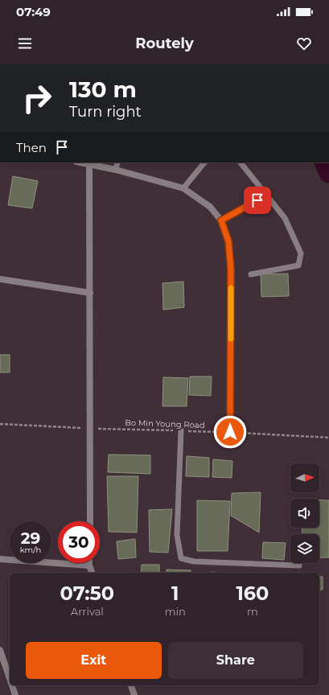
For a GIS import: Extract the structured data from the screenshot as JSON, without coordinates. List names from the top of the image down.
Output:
{
  "streets": {
    "path": ["Bo Min Young Road"]
  },
  "north": "right",
  "page": {
    "status": "07:49",
    "header": "Routely",
    "turn": ["130 m", "Turn right"],
    "then": "Then",
    "speed": "29 km/h",
    "limit": "30",
    "eta": [
      "07:50",
      "Arrival",
      "1",
      "min",
      "160",
      "m"
    ],
    "buttons": ["Exit", "Share"]
  }
}
